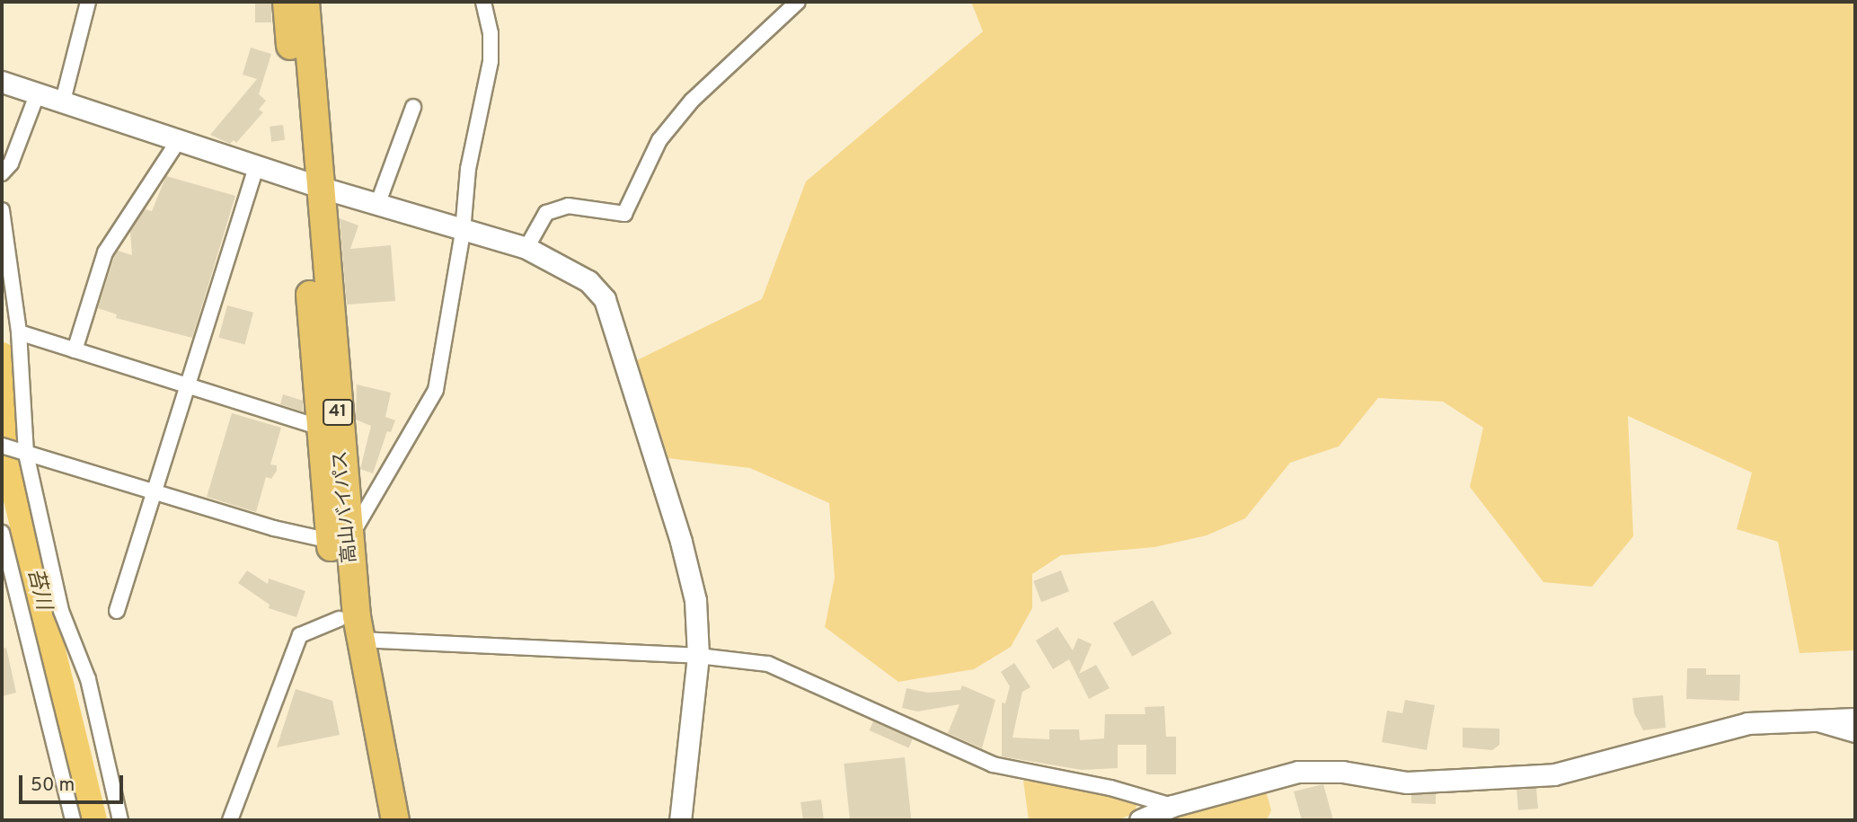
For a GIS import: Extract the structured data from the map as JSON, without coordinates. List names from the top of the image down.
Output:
{
  "streets": {
    "highway": ["41", "高山バイパス"]
  },
  "water": ["苔川"],
  "scale_bar": "50 m"
}
